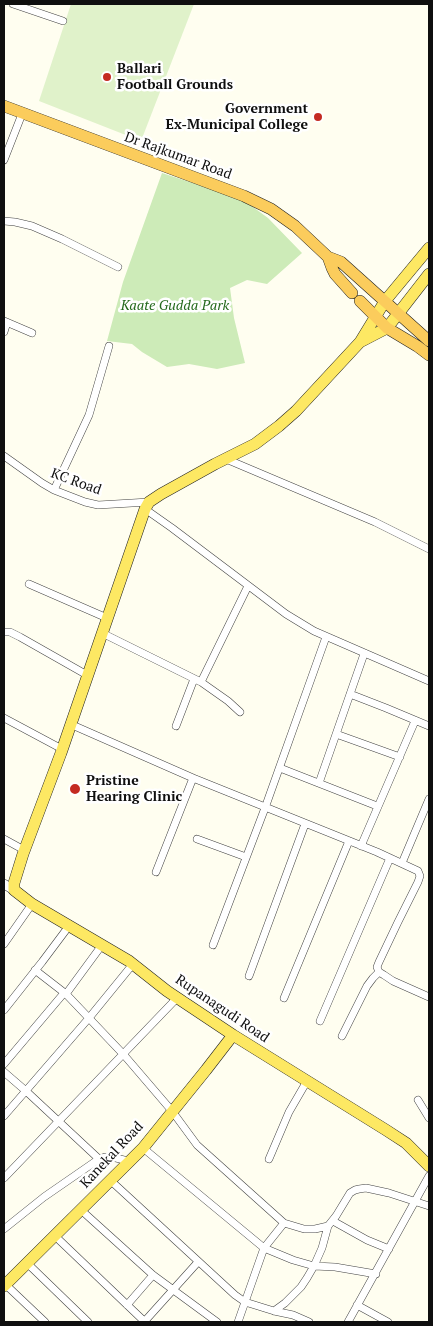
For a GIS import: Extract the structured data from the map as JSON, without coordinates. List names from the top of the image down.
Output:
{
  "streets": {
    "highway": ["Dr Rajkumar Road"],
    "main road": ["Rupanagudi Road", "Kanekal Road"],
    "street": ["KC Road"]
  },
  "crossings": [
    ["Rupanagudi Road", "Kanekal Road"]
  ],
  "parks": ["Kaate Gudda Park"],
  "places": ["Ballari Football Grounds", "Government Ex-Municipal College", "Pristine Hearing Clinic"]
}
